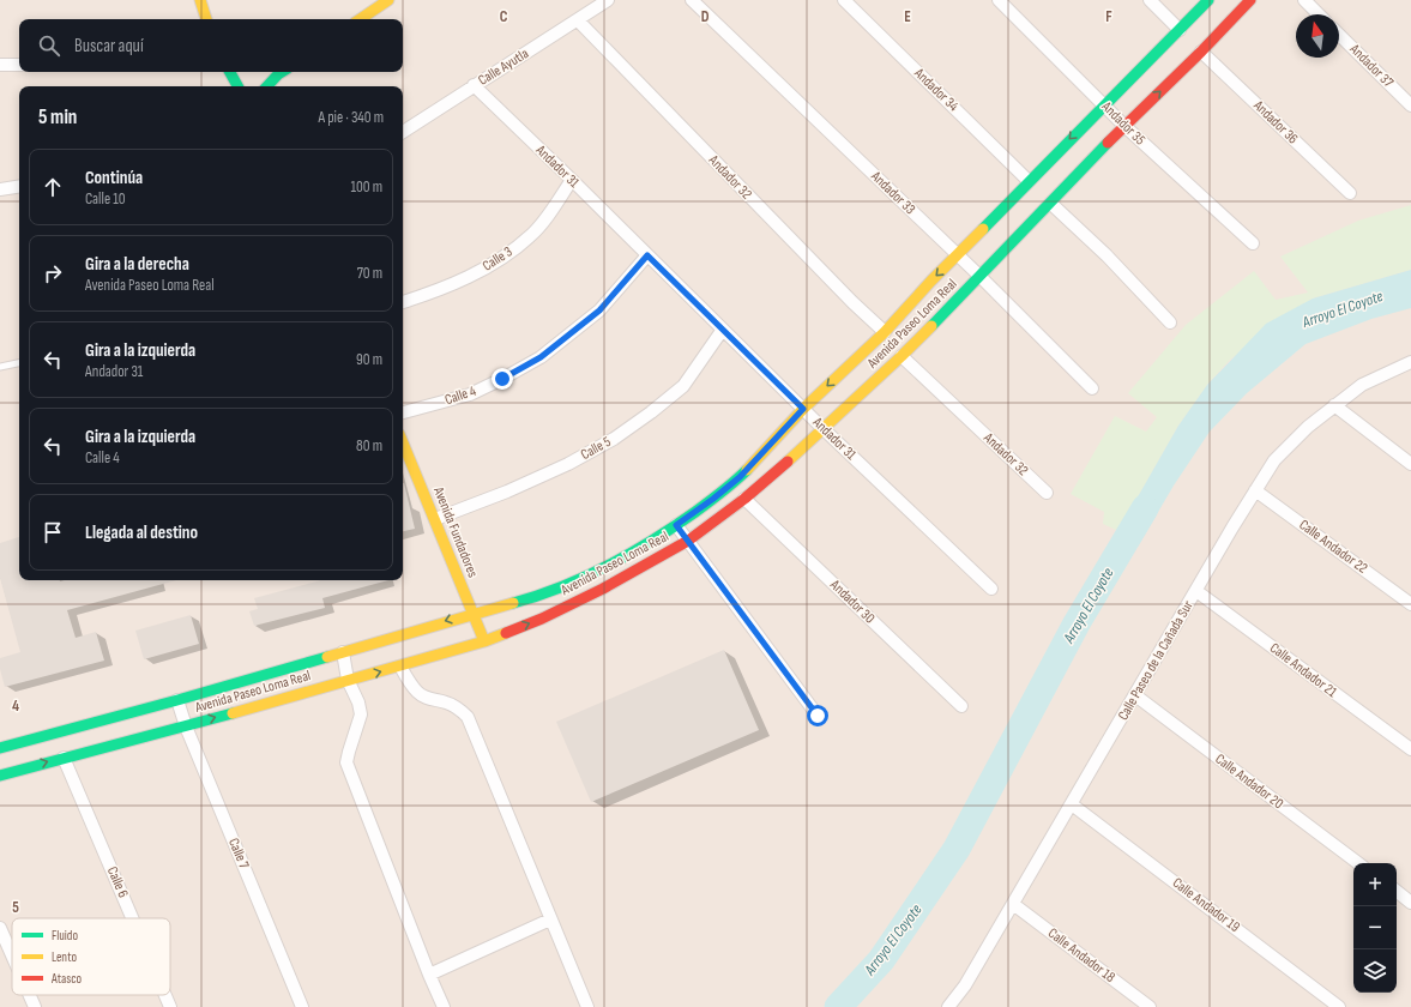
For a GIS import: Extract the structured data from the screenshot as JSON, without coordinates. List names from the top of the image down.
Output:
{
  "streets": {
    "street": [
      "Andador 37",
      "Calle Ayutla",
      "Andador 34",
      "Andador 36",
      "Andador 35",
      "Andador 31",
      "Andador 32",
      "Andador 33",
      "Calle 3",
      "Avenida Paseo Loma Real",
      "Calle 4",
      "Calle 5",
      "Avenida Fundadores",
      "Calle Andador 22",
      "Andador 30",
      "Calle Paseo de la Cañada Sur",
      "Calle Andador 21",
      "Calle Andador 20",
      "Calle 7",
      "Calle 6",
      "Calle Andador 19",
      "Calle Andador 18"
    ]
  },
  "crossings": [
    ["Calle Ayutla", "Andador 31"],
    ["Calle Ayutla", "Andador 32"],
    ["Andador 34", "Avenida Paseo Loma Real"],
    ["Andador 36", "Avenida Paseo Loma Real"],
    ["Andador 35", "Avenida Paseo Loma Real"],
    ["Andador 31", "Calle 3"],
    ["Andador 31", "Avenida Paseo Loma Real"],
    ["Andador 31", "Calle 4"],
    ["Andador 31", "Calle 5"],
    ["Andador 32", "Avenida Paseo Loma Real"],
    ["Andador 33", "Avenida Paseo Loma Real"],
    ["Avenida Paseo Loma Real", "Avenida Fundadores"],
    ["Avenida Paseo Loma Real", "Andador 30"],
    ["Avenida Paseo Loma Real", "Calle 7"],
    ["Avenida Paseo Loma Real", "Calle 6"],
    ["Calle 5", "Avenida Fundadores"],
    ["Calle Andador 22", "Calle Paseo de la Cañada Sur"],
    ["Calle Paseo de la Cañada Sur", "Calle Andador 21"],
    ["Calle Paseo de la Cañada Sur", "Calle Andador 20"],
    ["Calle Paseo de la Cañada Sur", "Calle Andador 19"],
    ["Calle Paseo de la Cañada Sur", "Calle Andador 18"]
  ],
  "water": ["Arroyo El Coyote"],
  "legend": ["Fluido", "Lento", "Atasco"],
  "north": "top",
  "page": {
    "search": "Buscar aquí",
    "heading": ["5 min", "A pie · 340 m"],
    "list": [
      ["Continúa", "Calle 10", "100 m"],
      ["Gira a la derecha", "Avenida Paseo Loma Real", "70 m"],
      ["Gira a la izquierda", "Andador 31", "90 m"],
      ["Gira a la izquierda", "Calle 4", "80 m"],
      "Llegada al destino"
    ],
    "map_buttons": ["+", "−"]
  },
  "grid": {
    "columns": [
      "C",
      "D",
      "E",
      "F"
    ],
    "rows": ["4", "5"]
  }
}
